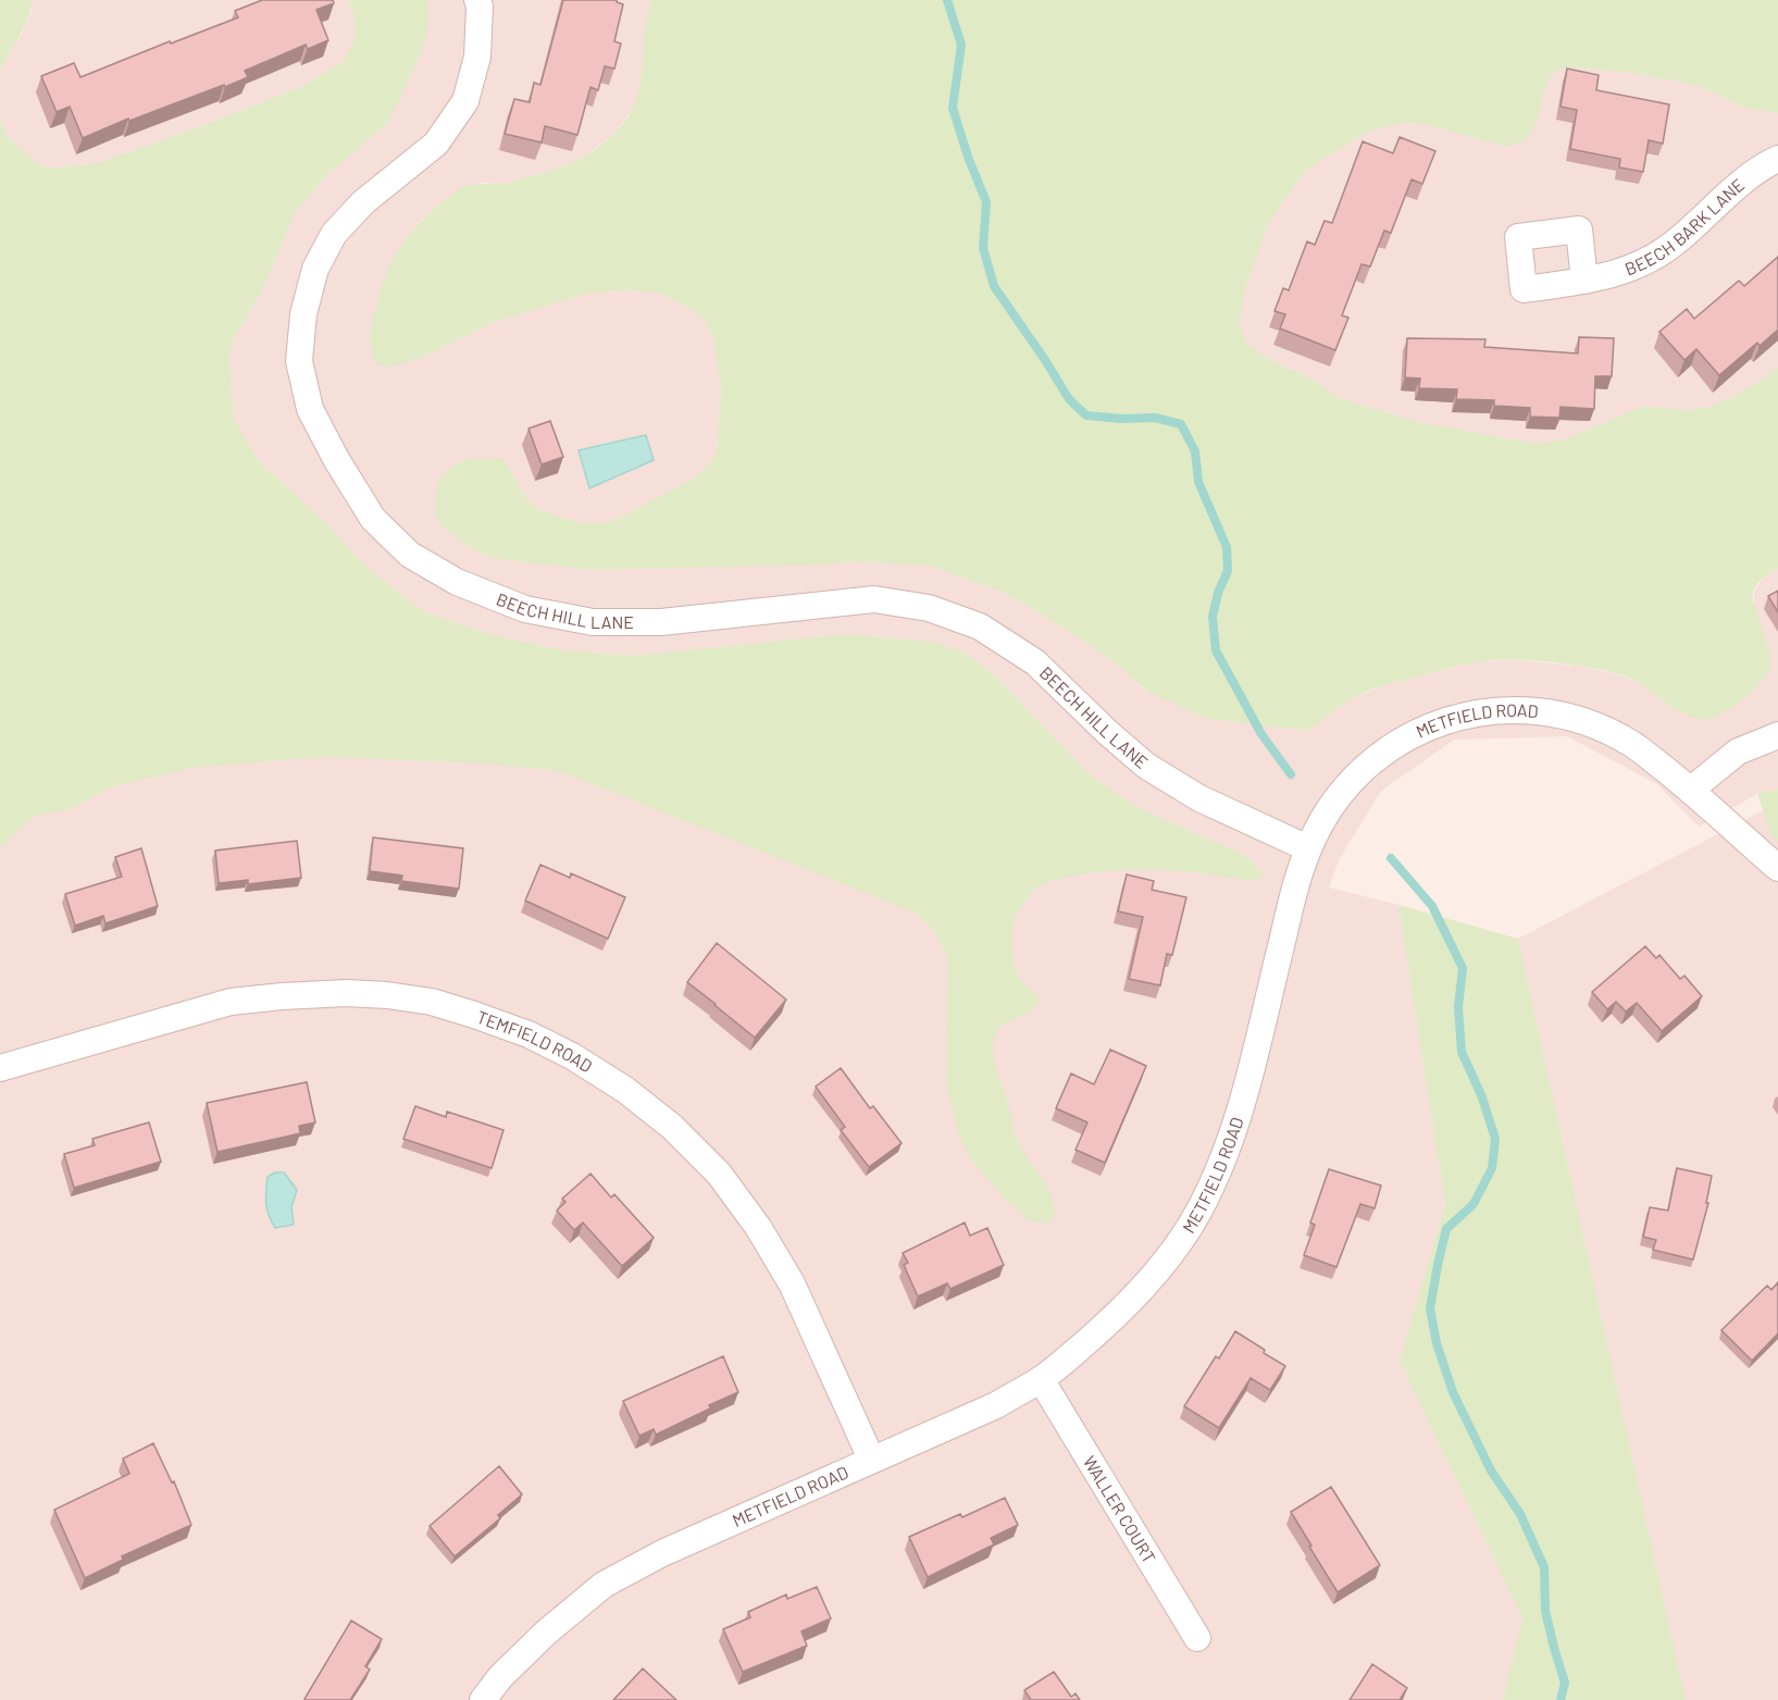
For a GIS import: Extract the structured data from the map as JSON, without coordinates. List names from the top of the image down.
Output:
{
  "streets": {
    "street": [
      "BEECH BARK LANE",
      "BEECH HILL LANE",
      "METFIELD ROAD",
      "TEMFIELD ROAD",
      "WALLER COURT"
    ]
  },
  "crossings": [
    ["BEECH HILL LANE", "METFIELD ROAD"],
    ["METFIELD ROAD", "TEMFIELD ROAD"],
    ["METFIELD ROAD", "WALLER COURT"]
  ]
}
